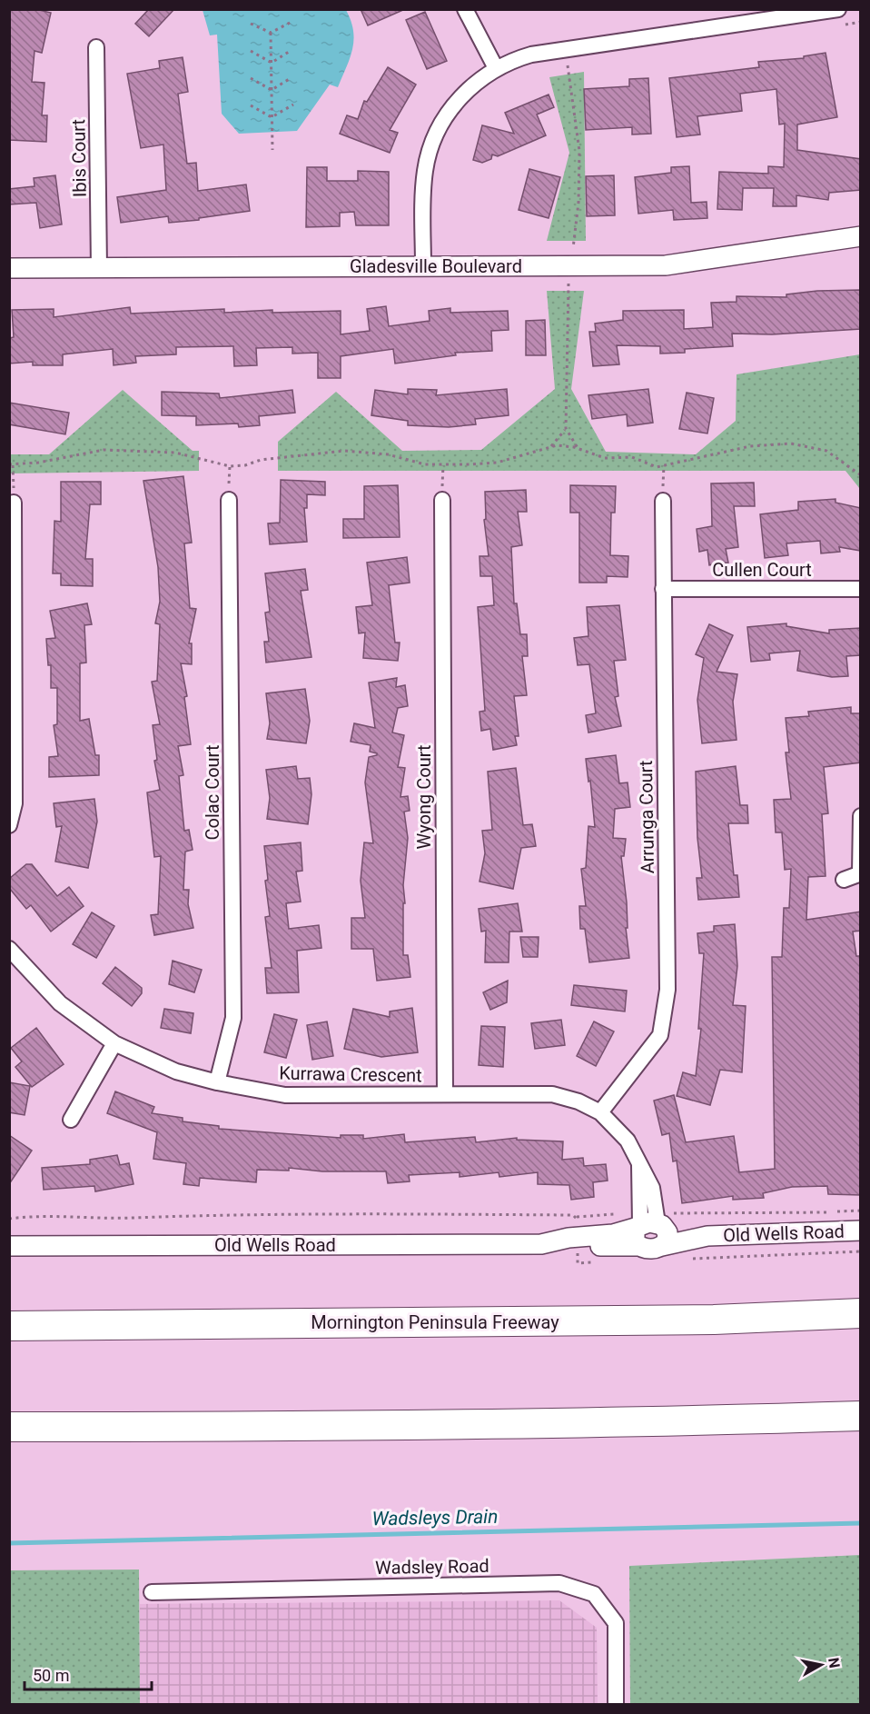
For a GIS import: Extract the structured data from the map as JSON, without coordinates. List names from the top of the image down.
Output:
{
  "streets": {
    "highway": ["Mornington Peninsula Freeway"],
    "street": [
      "Ibis Court",
      "Gladesville Boulevard",
      "Cullen Court",
      "Colac Court",
      "Wyong Court",
      "Arrunga Court",
      "Kurrawa Crescent",
      "Old Wells Road",
      "Wadsley Road"
    ]
  },
  "crossings": [
    ["Ibis Court", "Gladesville Boulevard"],
    ["Cullen Court", "Arrunga Court"],
    ["Colac Court", "Kurrawa Crescent"],
    ["Wyong Court", "Kurrawa Crescent"],
    ["Arrunga Court", "Kurrawa Crescent"],
    ["Kurrawa Crescent", "Old Wells Road"]
  ],
  "water": ["Wadsleys Drain"],
  "scale_bar": "50 m",
  "north": "right"
}
